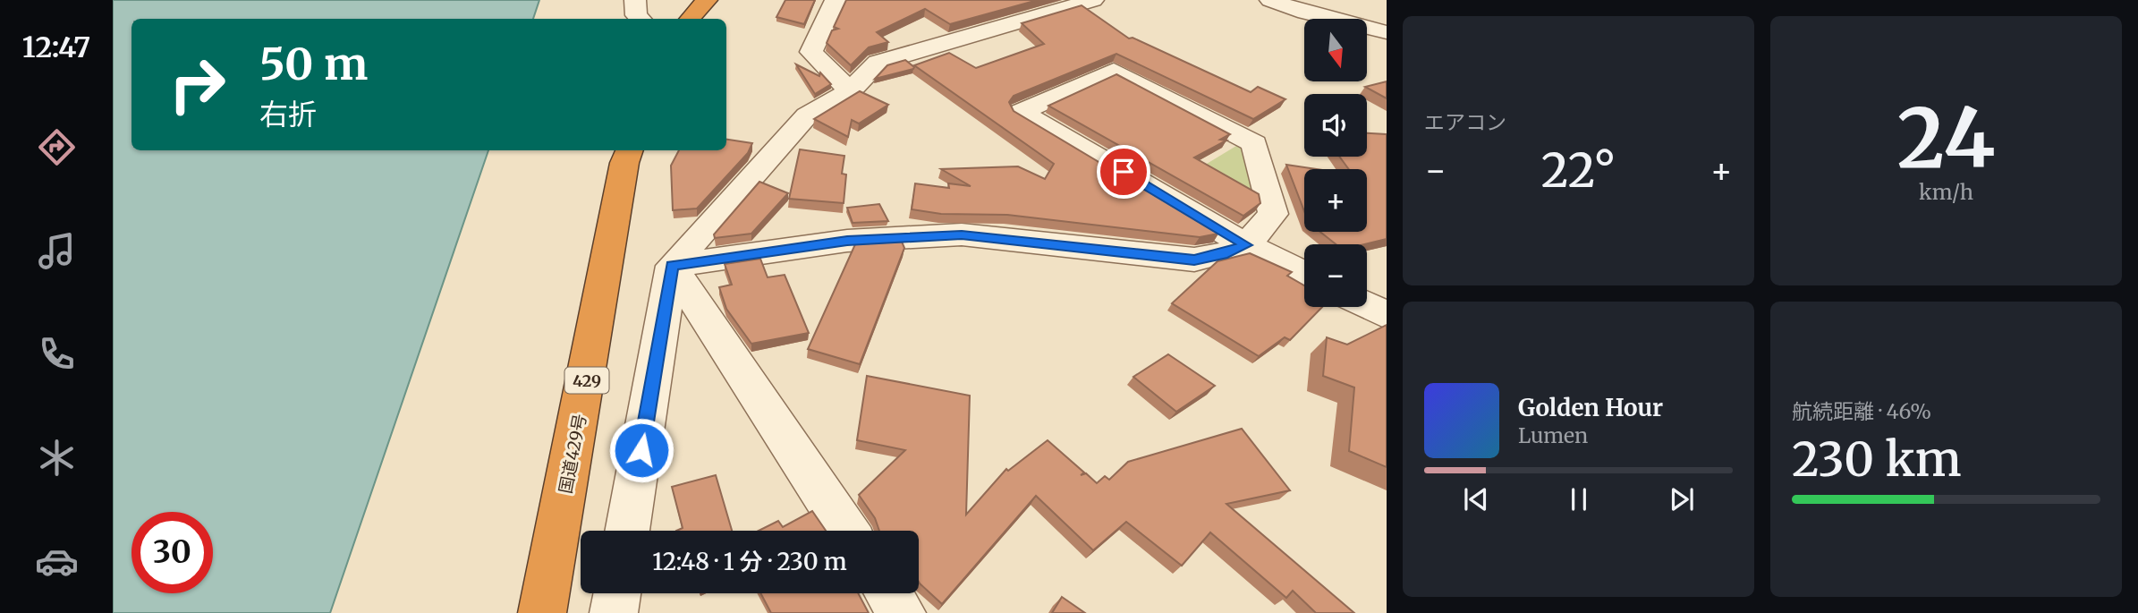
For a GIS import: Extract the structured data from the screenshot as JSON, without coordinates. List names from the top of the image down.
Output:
{
  "streets": {
    "highway": ["429", "国道429号"]
  },
  "north": "bottom",
  "page": {
    "tabs": "12:47",
    "tile": [
      "エアコン",
      ["24", "km/h"],
      ["航続距離 · 46%", "230 km"]
    ],
    "map_buttons": ["+", "−"],
    "turn": ["50 m", "右折"],
    "heat": ["−", "22°", "+"],
    "song": ["Golden Hour", "Lumen"],
    "limit": "30",
    "trip": "12:48 · 1 分 · 230 m"
  }
}
